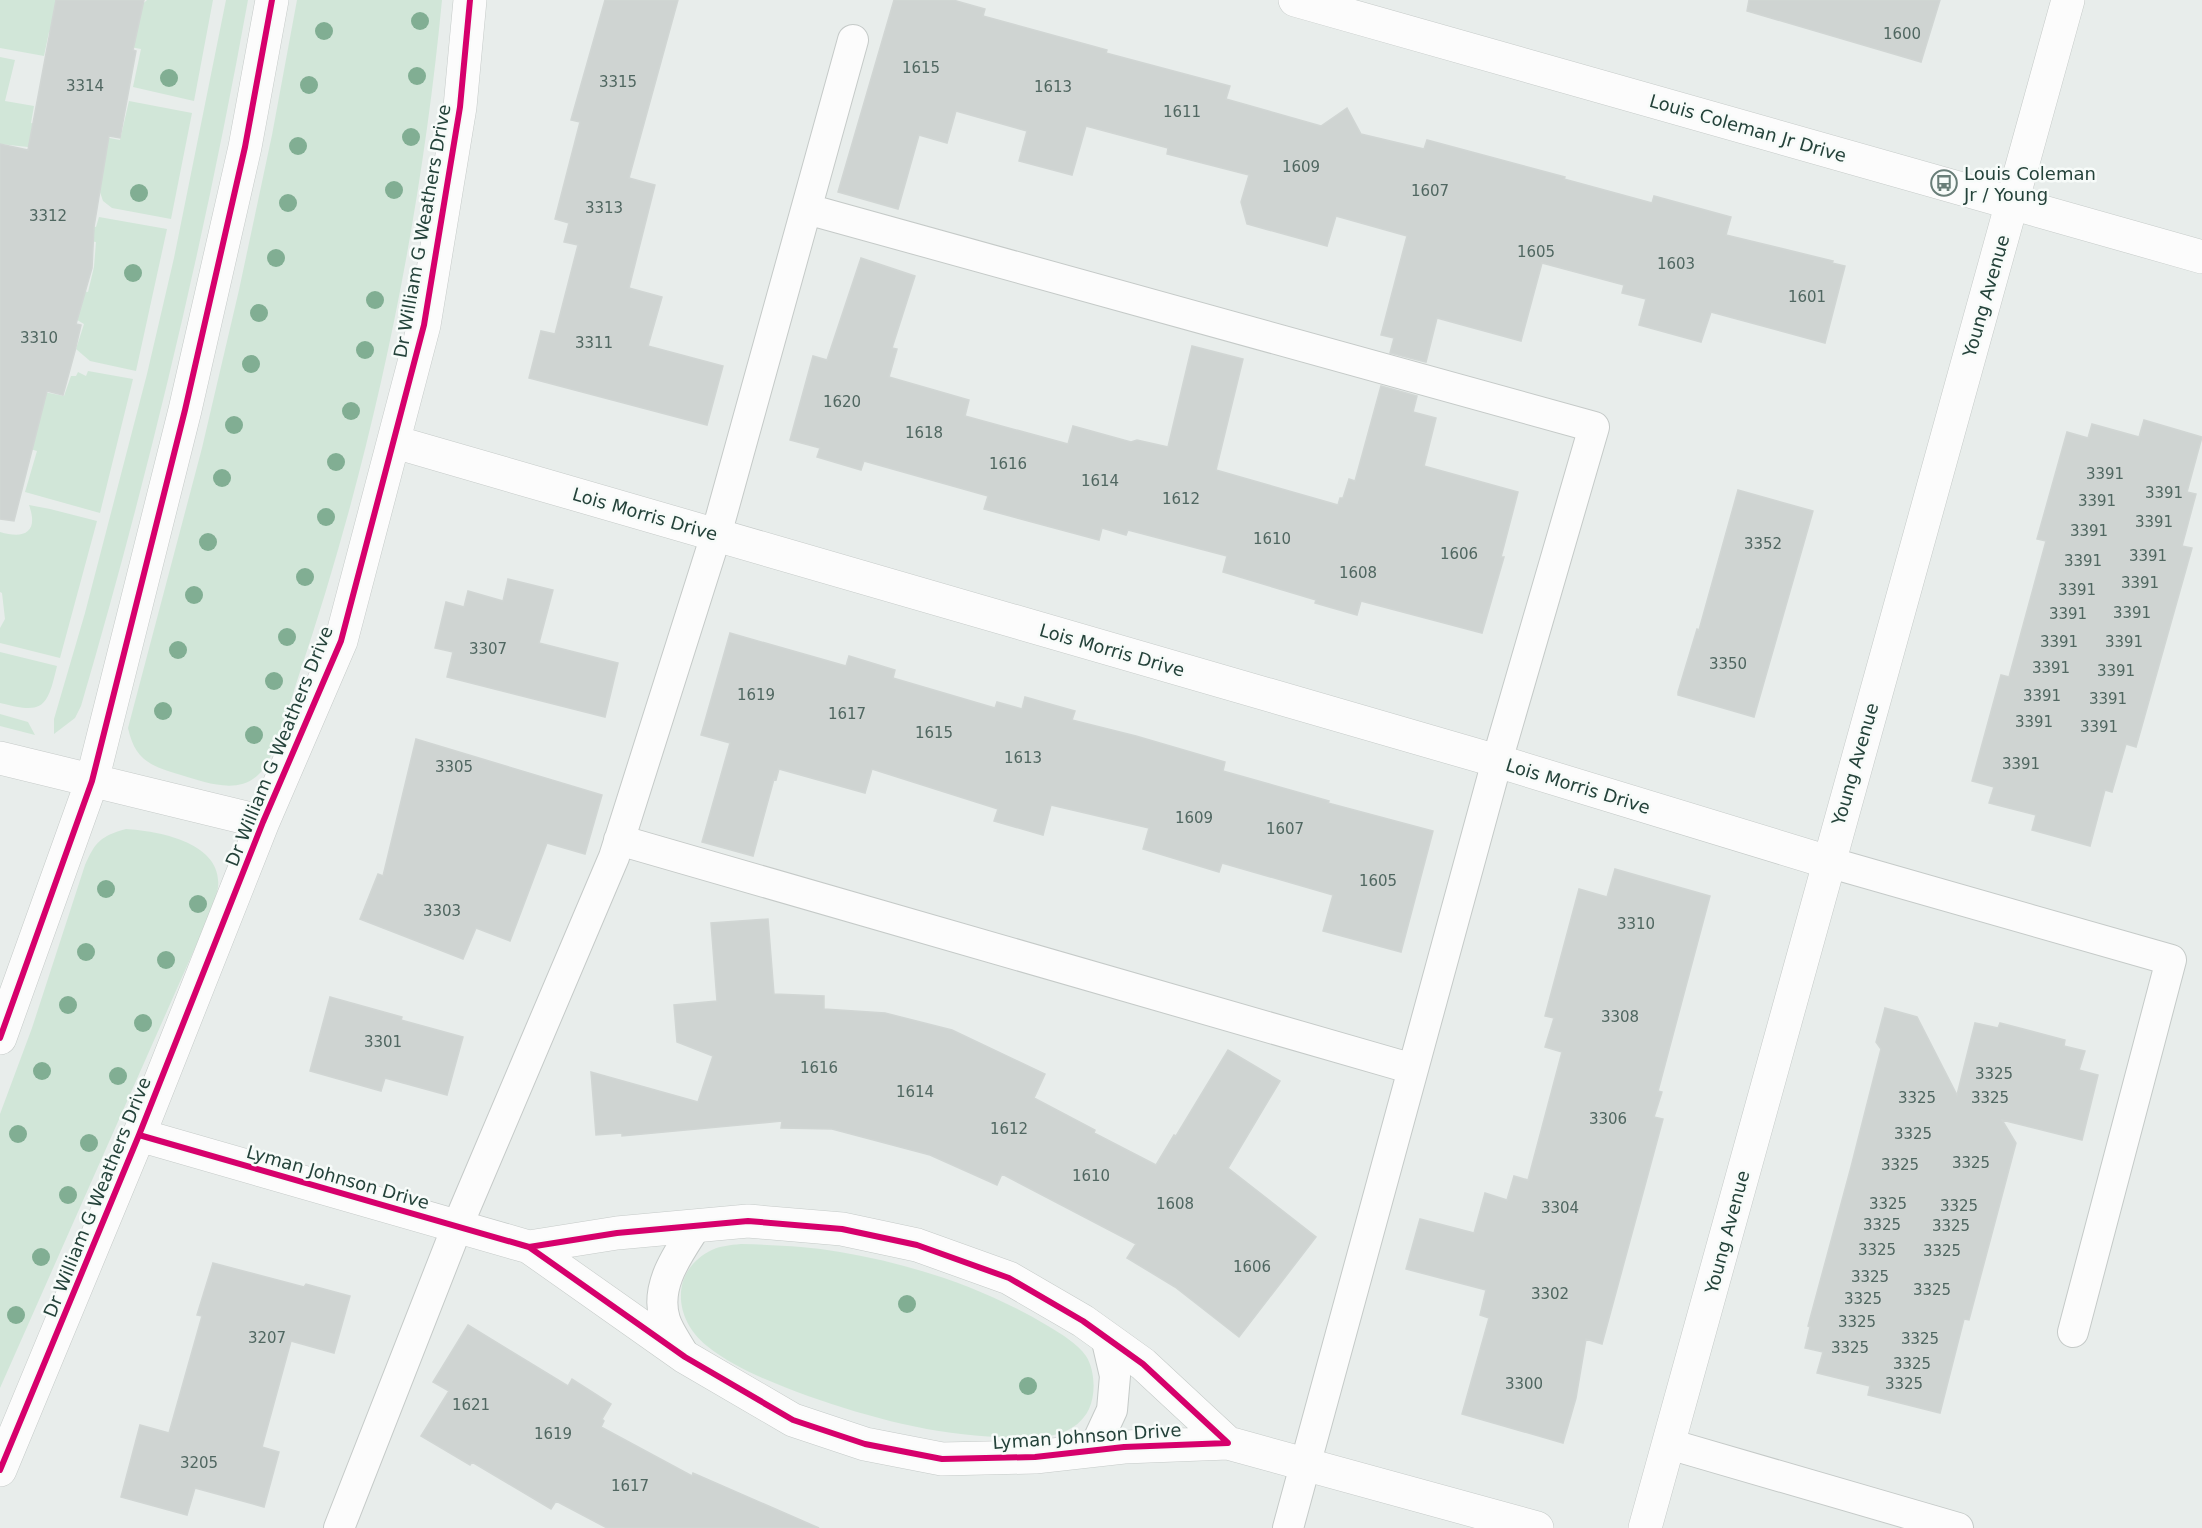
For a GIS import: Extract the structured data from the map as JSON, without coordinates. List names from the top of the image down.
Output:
{
  "streets": {
    "street": [
      "Louis Coleman Jr Drive",
      "Dr William G Weathers Drive",
      "Young Avenue",
      "Lois Morris Drive",
      "Lyman Johnson Drive"
    ]
  },
  "crossings": [
    ["Louis Coleman Jr Drive", "Young Avenue"],
    ["Dr William G Weathers Drive", "Lois Morris Drive"],
    ["Dr William G Weathers Drive", "Lyman Johnson Drive"],
    ["Young Avenue", "Lois Morris Drive"]
  ],
  "places": {
    "bus stop": ["Louis Coleman Jr / Young"]
  },
  "house_numbers": [
    "1600",
    "1615",
    "3315",
    "3314",
    "1613",
    "1611",
    "1609",
    "1607",
    "3313",
    "3312",
    "1605",
    "1603",
    "1601",
    "3310",
    "3311",
    "1620",
    "1618",
    "1616",
    "3391",
    "1614",
    "3391",
    "1612",
    "3391",
    "3391",
    "3391",
    "1610",
    "3352",
    "1606",
    "3391",
    "3391",
    "1608",
    "3391",
    "3391",
    "3391",
    "3391",
    "3391",
    "3391",
    "3307",
    "3350",
    "3391",
    "3391",
    "1619",
    "3391",
    "3391",
    "1617",
    "3391",
    "3391",
    "1615",
    "1613",
    "3391",
    "3305",
    "1609",
    "1607",
    "1605",
    "3303",
    "3310",
    "3308",
    "3301",
    "1616",
    "3325",
    "1614",
    "3325",
    "3325",
    "3306",
    "1612",
    "3325",
    "3325",
    "3325",
    "1610",
    "1608",
    "3325",
    "3325",
    "3304",
    "3325",
    "3325",
    "3325",
    "3325",
    "1606",
    "3325",
    "3325",
    "3302",
    "3325",
    "3325",
    "3207",
    "3325",
    "3325",
    "3325",
    "3300",
    "3325",
    "1621",
    "1619",
    "3205",
    "1617"
  ]
}
